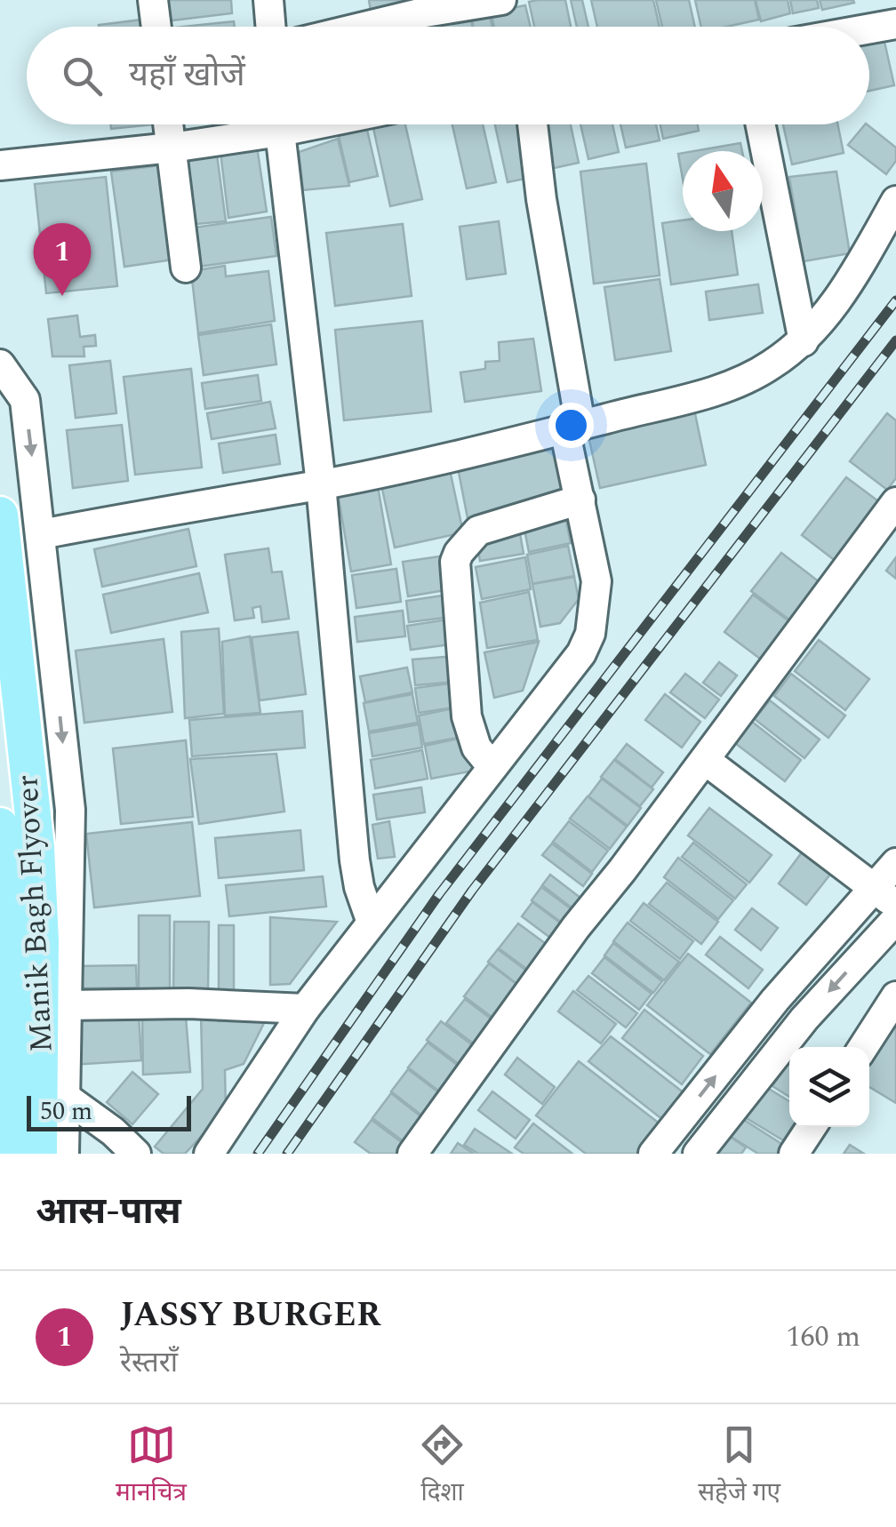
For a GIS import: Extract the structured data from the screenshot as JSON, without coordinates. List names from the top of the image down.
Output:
{
  "streets": {
    "main road": ["Manik Bagh Flyover"]
  },
  "scale_bar": "50 m",
  "north": "top",
  "page": {
    "search": "यहाँ खोजें",
    "pins": "1",
    "scale": "50 m",
    "heading": "आस-पास",
    "list": [
      {
        "mark": "1",
        "name": "JASSY BURGER",
        "note": "रेस्तराँ",
        "value": "160 m"
      }
    ],
    "nav": ["मानचित्र", "दिशा", "सहेजे गए"]
  }
}
